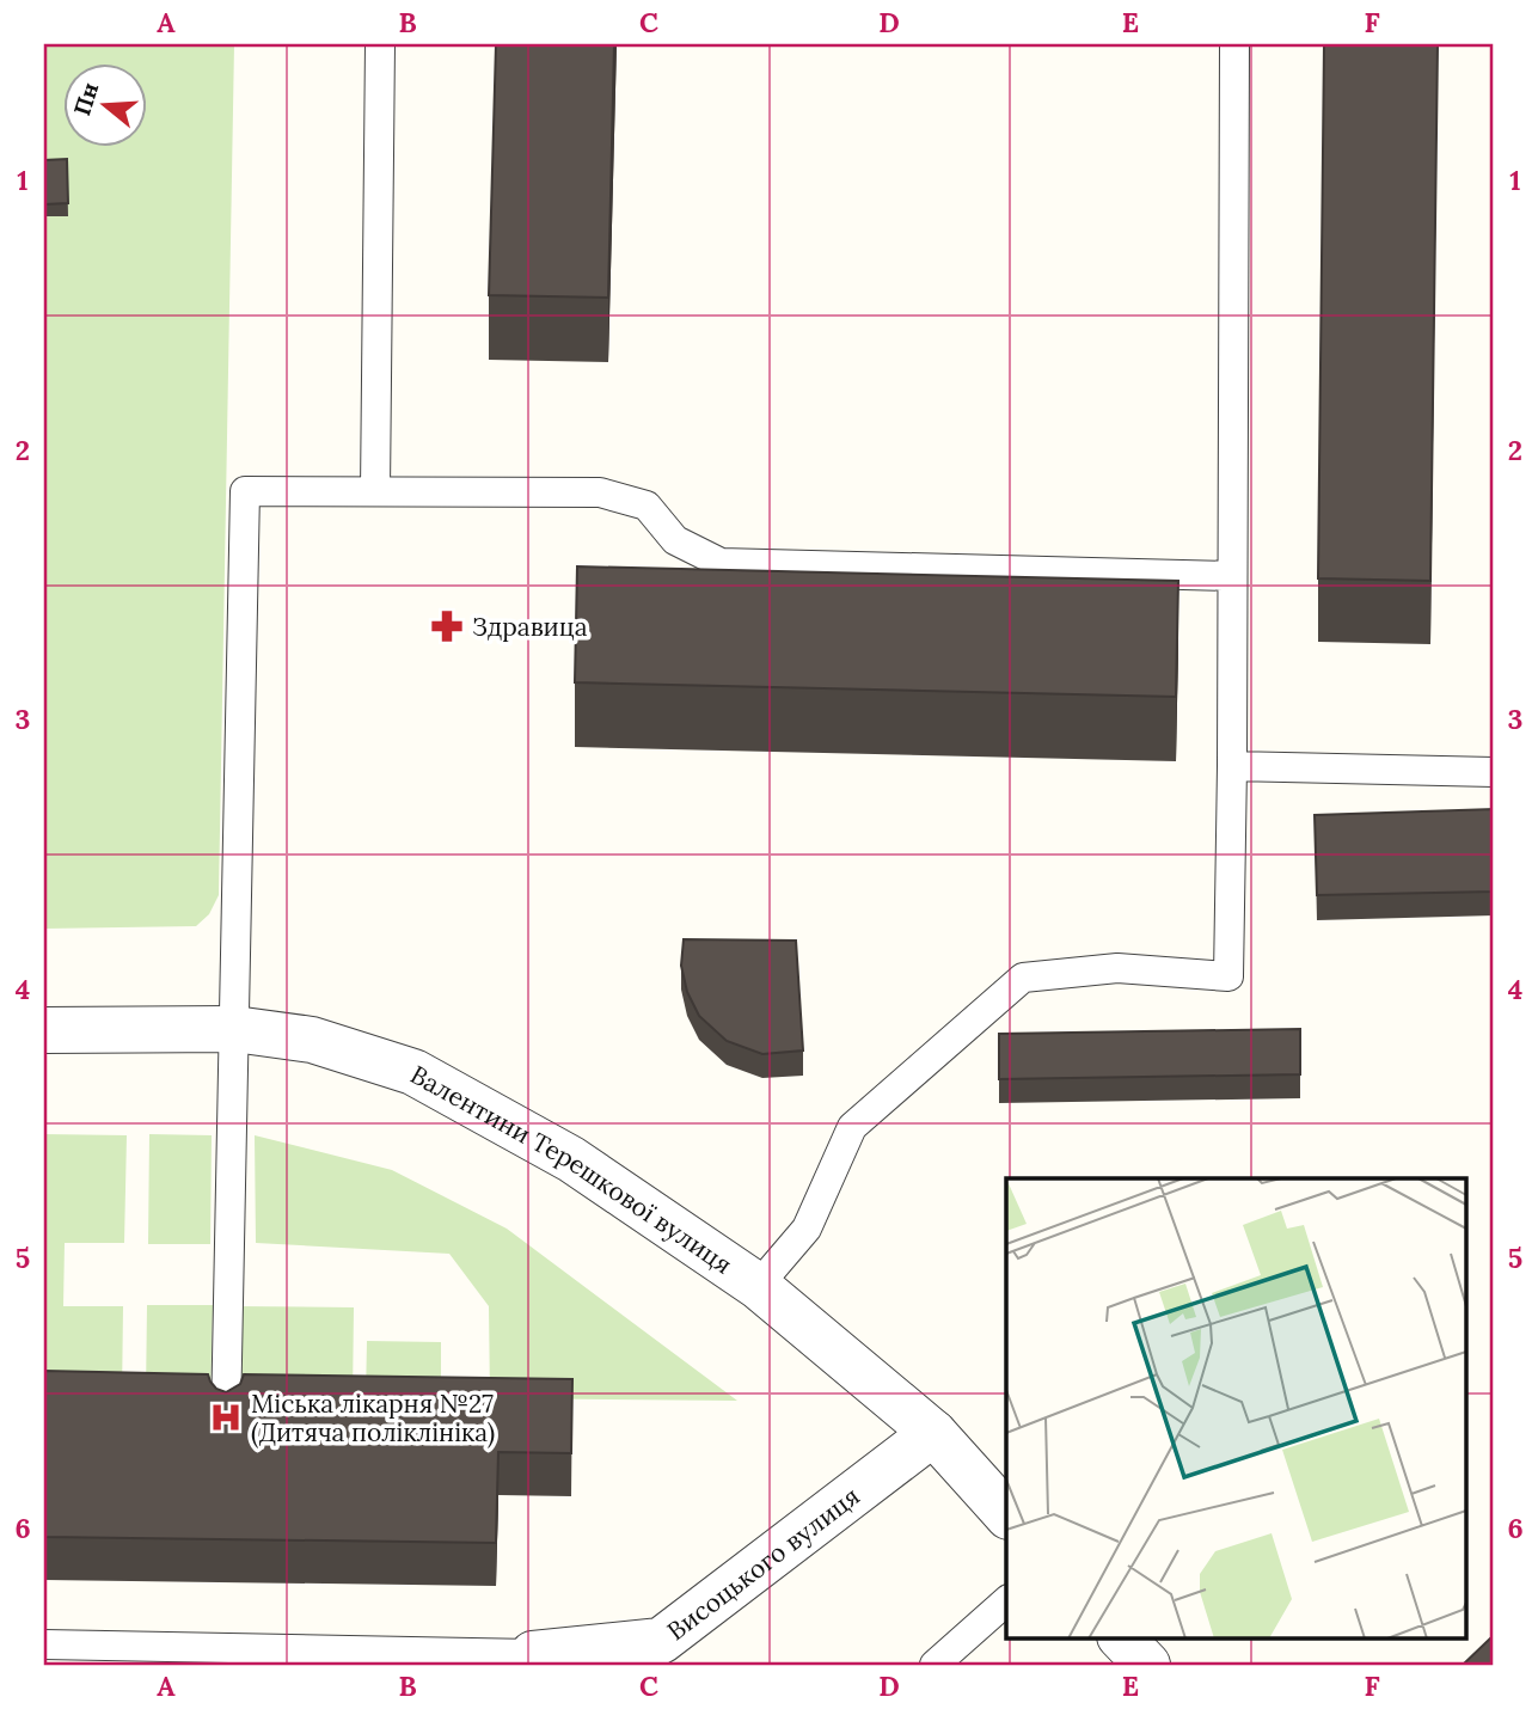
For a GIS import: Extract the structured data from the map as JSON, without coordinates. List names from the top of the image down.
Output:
{
  "streets": {
    "street": ["Валентини Терешкової вулиця", "Висоцького вулиця"]
  },
  "crossings": [
    ["Валентини Терешкової вулиця", "Висоцького вулиця"]
  ],
  "places": {
    "pharmacy": ["Здравица"],
    "hospital": ["Міська лікарня №27 (Дитяча поліклініка)"]
  },
  "north": "left",
  "grid": {
    "columns": [
      "A",
      "B",
      "C",
      "D",
      "E",
      "F"
    ],
    "rows": [
      "1",
      "2",
      "3",
      "4",
      "5",
      "6"
    ]
  }
}
